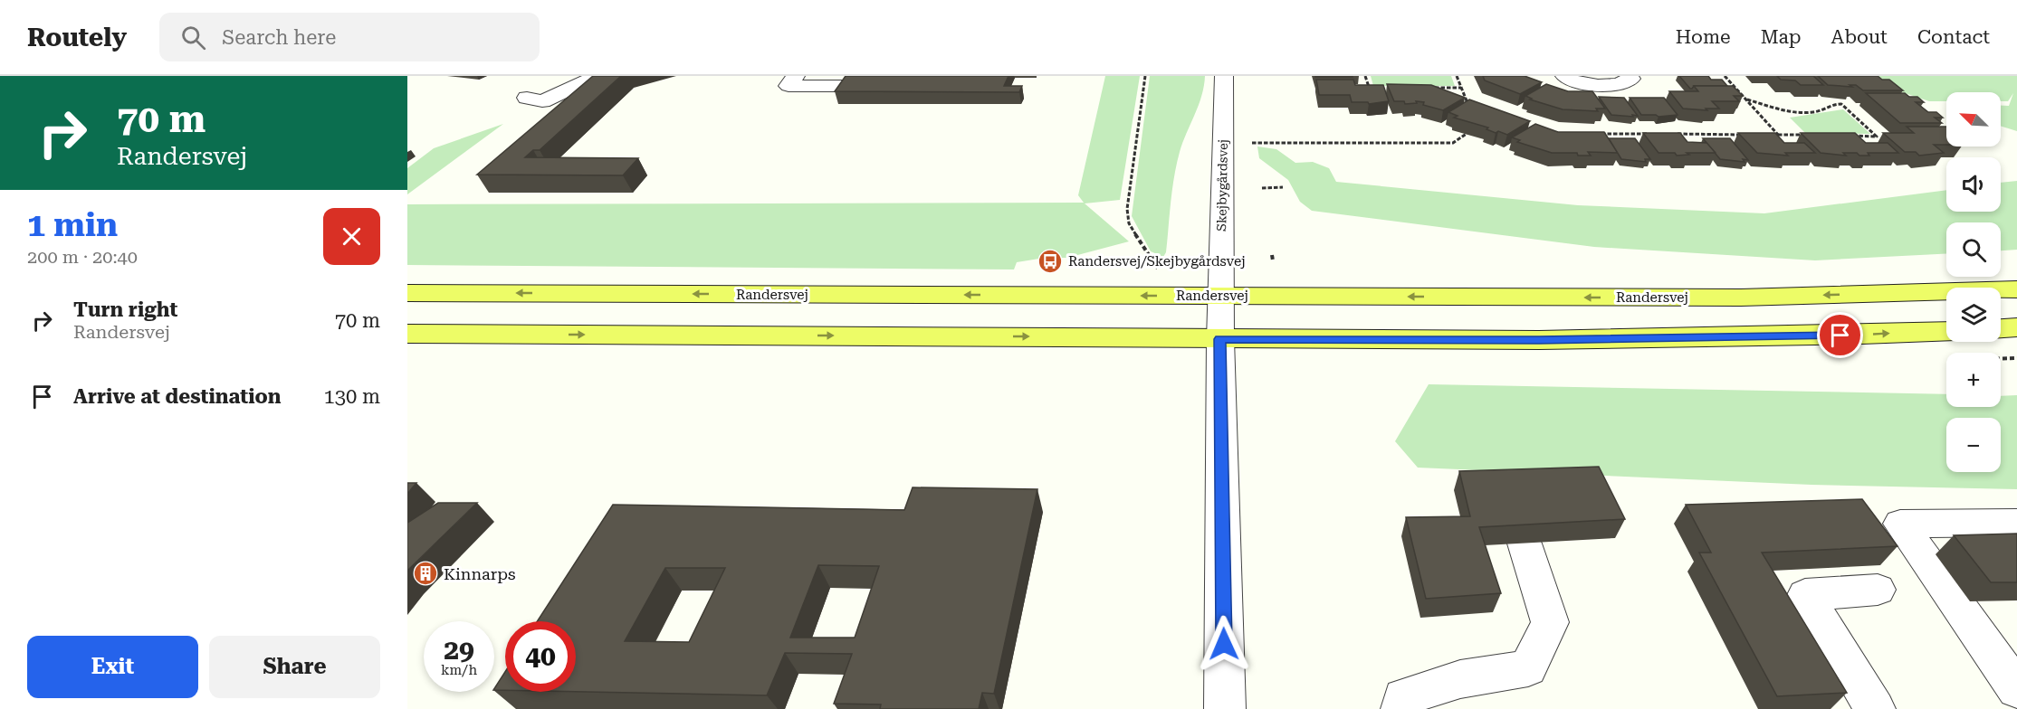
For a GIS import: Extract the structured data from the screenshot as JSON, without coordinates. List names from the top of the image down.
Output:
{
  "streets": {
    "main road": ["Randersvej"],
    "street": ["Skejbygårdsvej"]
  },
  "crossings": [
    ["Skejbygårdsvej", "Randersvej"]
  ],
  "places": {
    "bus stop": ["Randersvej/Skejbygårdsvej"],
    "building": ["Kinnarps"]
  },
  "north": "top left",
  "page": {
    "header": "Routely",
    "search": "Search here",
    "nav": [
      "Home",
      "Map",
      "About",
      "Contact"
    ],
    "turn": ["70 m", "Randersvej"],
    "map_buttons": ["+", "−"],
    "heading": ["1 min", "200 m · 20:40"],
    "list": [
      {
        "name": "Turn right",
        "note": "Randersvej",
        "value": "70 m"
      },
      {
        "name": "Arrive at destination",
        "value": "130 m"
      }
    ],
    "speed": "29 km/h",
    "limit": "40",
    "buttons": ["Exit", "Share"]
  }
}
